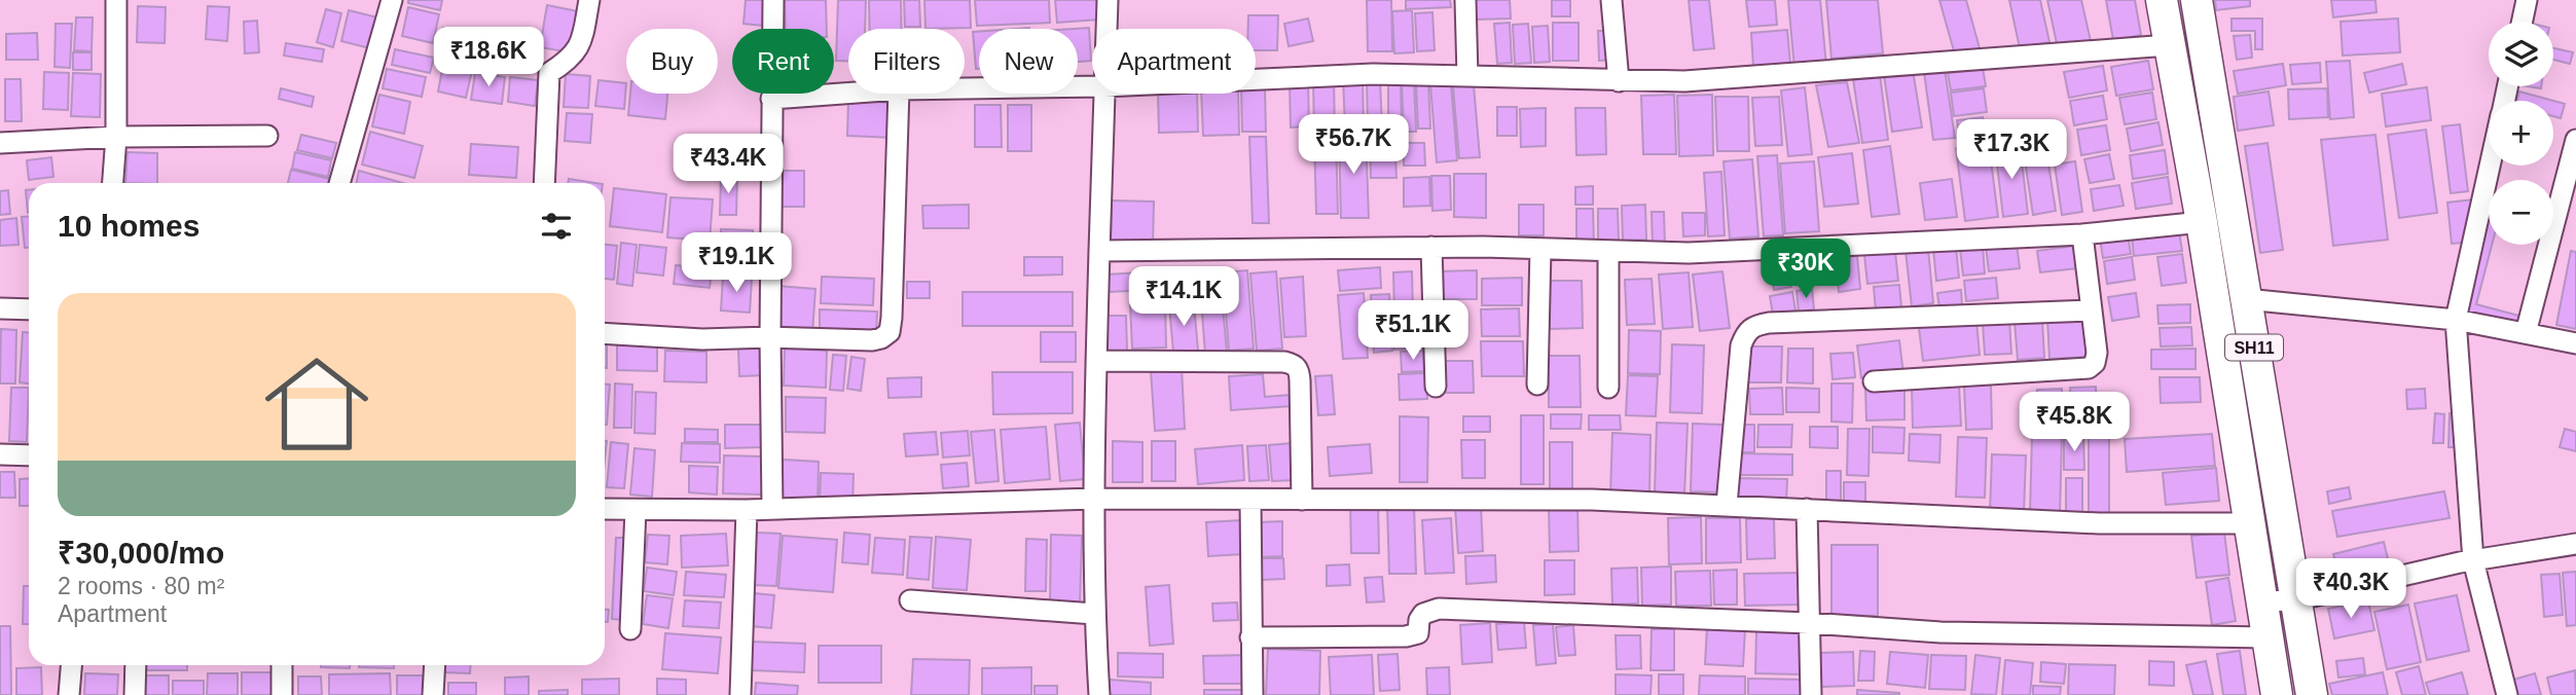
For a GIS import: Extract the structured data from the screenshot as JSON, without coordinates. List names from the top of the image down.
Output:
{
  "streets": {
    "main road": ["SH11"]
  },
  "page": {
    "map_buttons": ["+", "−"],
    "price": [
      "₹18.6K",
      "₹56.7K",
      "₹17.3K",
      "₹43.4K",
      "₹19.1K",
      "₹30K",
      "₹14.1K",
      "₹51.1K",
      "₹45.8K",
      "₹40.3K"
    ],
    "chip": [
      "Buy",
      "Rent",
      "Filters",
      "New",
      "Apartment"
    ],
    "heading": "10 homes",
    "list": [
      {
        "name": "₹30,000/mo",
        "note": "2 rooms · 80 m² · Apartment"
      }
    ]
  }
}
